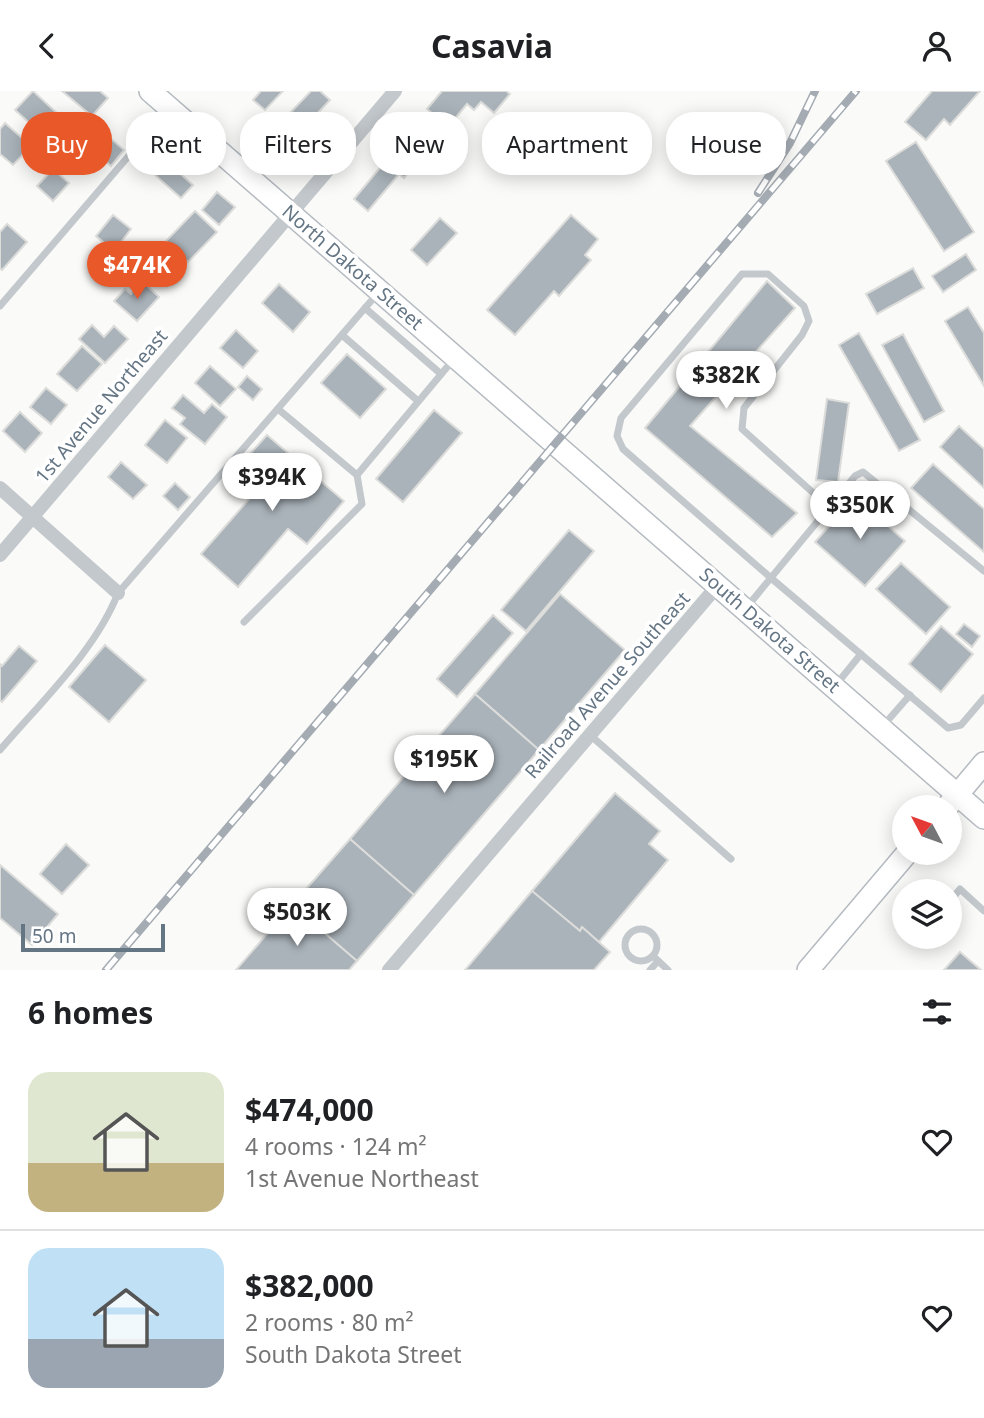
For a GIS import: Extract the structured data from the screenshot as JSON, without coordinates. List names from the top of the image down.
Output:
{
  "streets": {
    "street": [
      "North Dakota Street",
      "1st Avenue Northeast",
      "South Dakota Street",
      "Railroad Avenue Southeast"
    ]
  },
  "crossings": [
    ["North Dakota Street", "1st Avenue Northeast"],
    ["North Dakota Street", "South Dakota Street"],
    ["South Dakota Street", "Railroad Avenue Southeast"]
  ],
  "scale_bar": "50 m",
  "north": "top left",
  "page": {
    "header": "Casavia",
    "chip": [
      "Buy",
      "Rent",
      "Filters",
      "New",
      "Apartment",
      "House"
    ],
    "price": [
      "$474K",
      "$382K",
      "$394K",
      "$350K",
      "$195K",
      "$503K"
    ],
    "scale": "50 m",
    "heading": "6 homes",
    "list": [
      {
        "name": "$474,000",
        "note": "4 rooms · 124 m² · 1st Avenue Northeast"
      },
      {
        "name": "$382,000",
        "note": "2 rooms · 80 m² · South Dakota Street"
      }
    ]
  }
}
